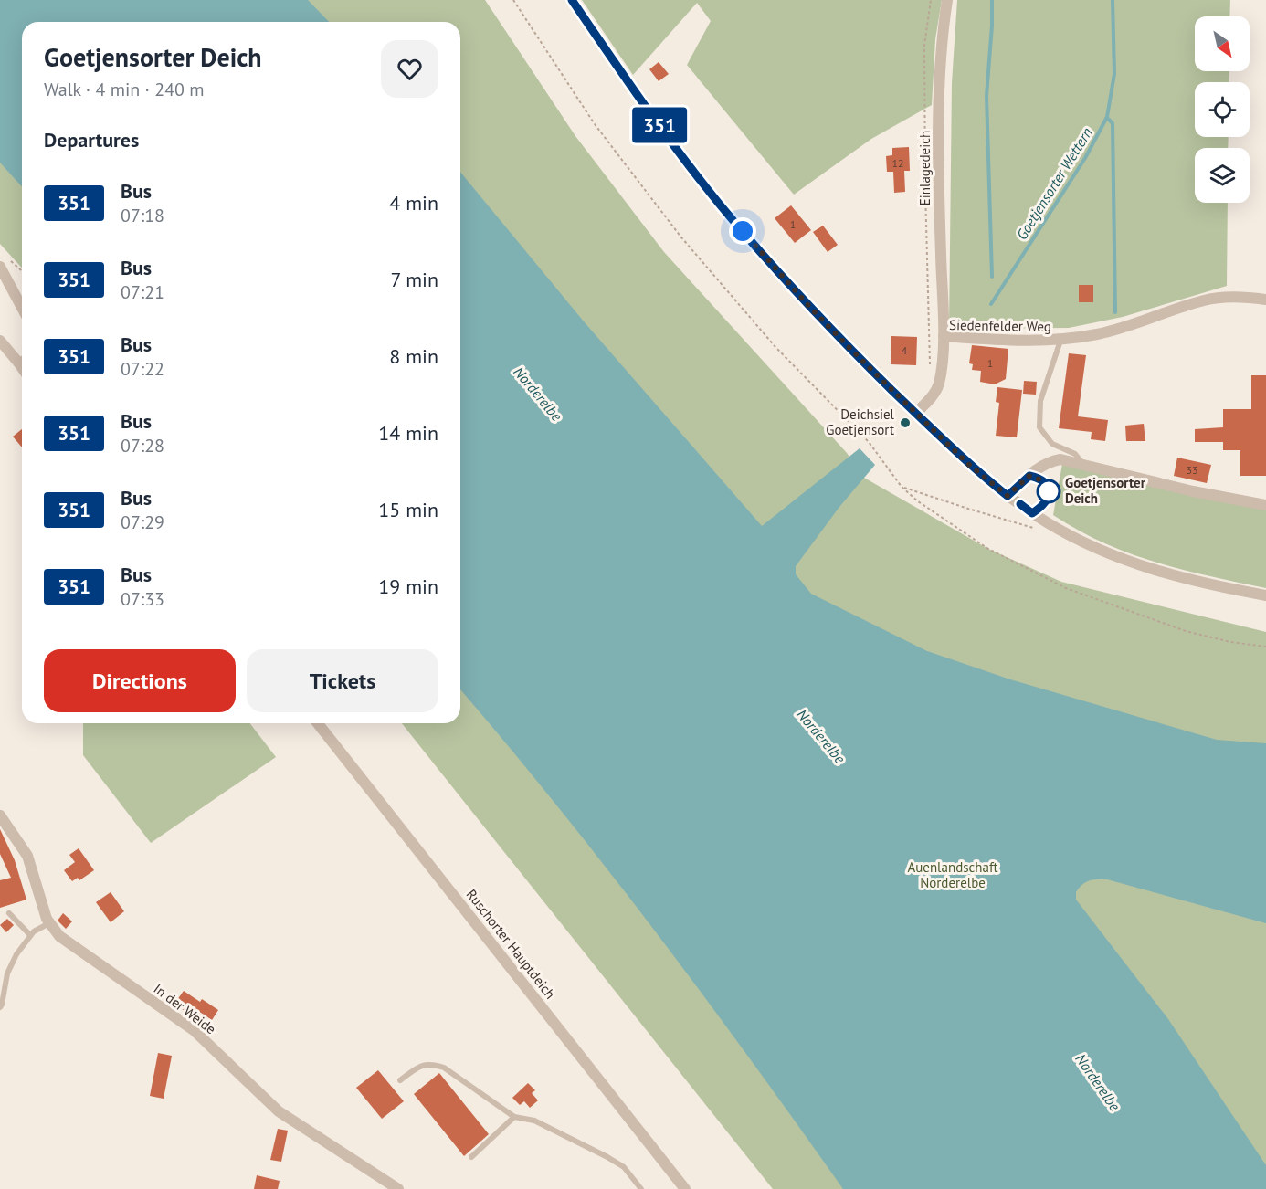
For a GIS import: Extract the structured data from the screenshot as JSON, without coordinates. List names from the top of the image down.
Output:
{
  "streets": {
    "street": [
      "Einlagedeich",
      "Siedenfelder Weg",
      "Ruschorter Hauptdeich",
      "In der Weide"
    ]
  },
  "crossings": [
    ["Einlagedeich", "Siedenfelder Weg"]
  ],
  "water": ["Goetjensorter Wettern", "Norderelbe"],
  "parks": ["Auenlandschaft Norderelbe"],
  "places": ["Deichsiel Goetjensort", "Goetjensorter Deich"],
  "lines": ["bus line 351"],
  "house_numbers": [
    "12",
    "1",
    "4",
    "1",
    "33"
  ],
  "north": "bottom right",
  "page": {
    "on_map": "351",
    "heading": [
      ["Goetjensorter Deich", "Walk · 4 min · 240 m"],
      "Departures"
    ],
    "list": [
      {
        "mark": "351",
        "name": "Bus",
        "note": "07:18",
        "value": "4 min"
      },
      {
        "mark": "351",
        "name": "Bus",
        "note": "07:21",
        "value": "7 min"
      },
      {
        "mark": "351",
        "name": "Bus",
        "note": "07:22",
        "value": "8 min"
      },
      {
        "mark": "351",
        "name": "Bus",
        "note": "07:28",
        "value": "14 min"
      },
      {
        "mark": "351",
        "name": "Bus",
        "note": "07:29",
        "value": "15 min"
      },
      {
        "mark": "351",
        "name": "Bus",
        "note": "07:33",
        "value": "19 min"
      }
    ],
    "buttons": ["Directions", "Tickets"]
  }
}
